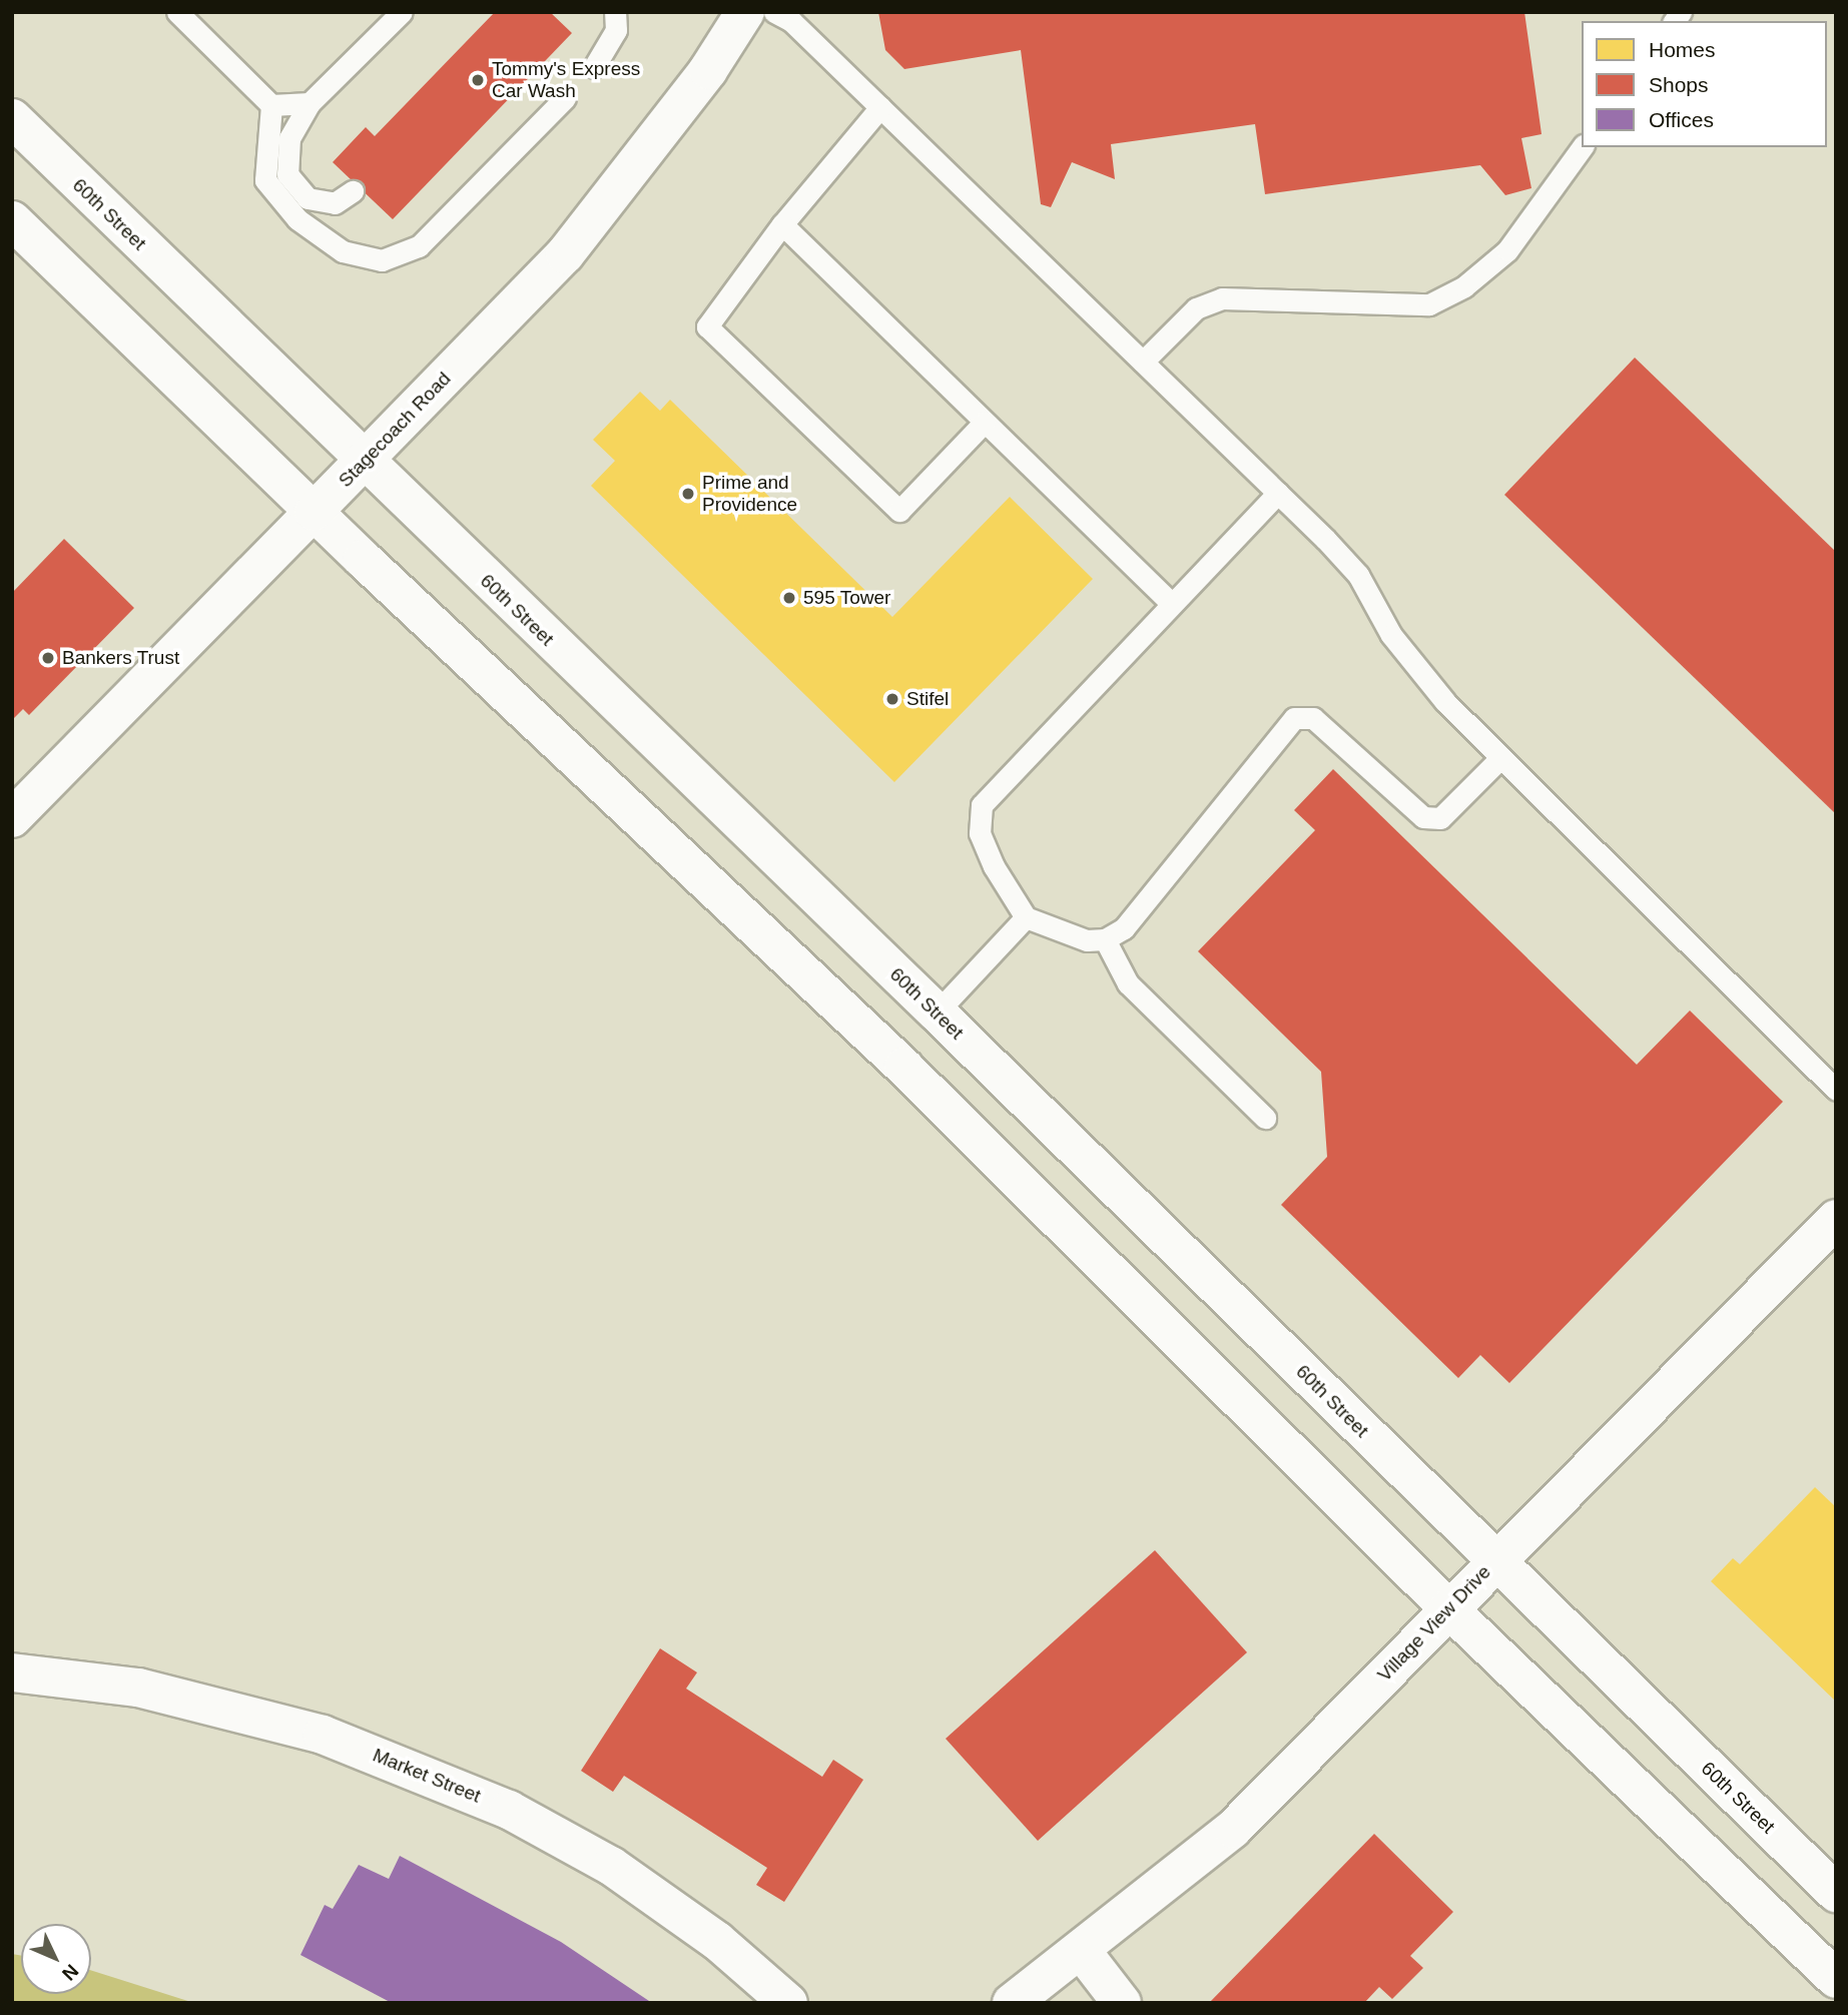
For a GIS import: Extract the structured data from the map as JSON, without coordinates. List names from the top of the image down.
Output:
{
  "streets": {
    "street": [
      "60th Street",
      "Stagecoach Road",
      "Village View Drive",
      "Market Street"
    ]
  },
  "crossings": [
    ["60th Street", "Stagecoach Road"],
    ["60th Street", "Village View Drive"]
  ],
  "places": [
    "Tommy's Express Car Wash",
    "Prime and Providence",
    "595 Tower",
    "Bankers Trust",
    "Stifel"
  ],
  "legend": ["Homes", "Shops", "Offices"],
  "north": "bottom right"
}
